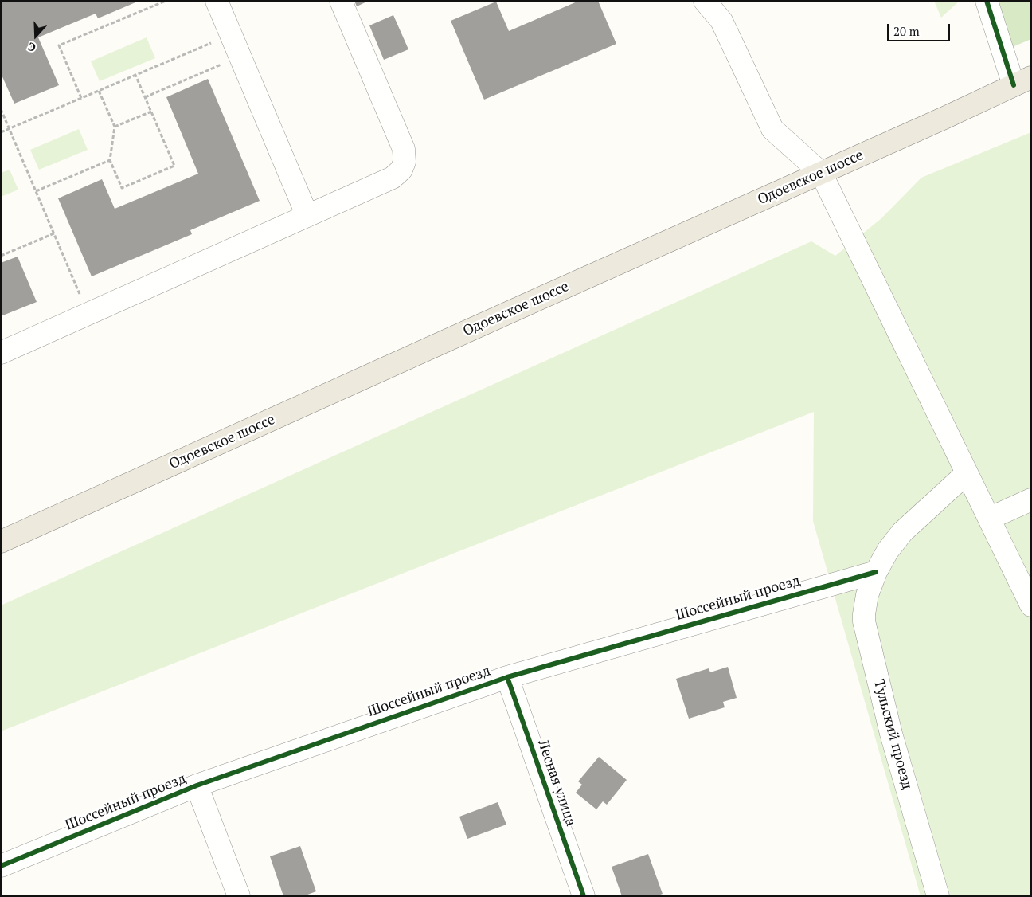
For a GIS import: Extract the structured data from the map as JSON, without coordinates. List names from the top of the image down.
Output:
{
  "streets": {
    "main road": ["Одоевское шоссе"],
    "street": ["Шоссейный проезд", "Тульский проезд", "Лесная улица"]
  },
  "crossings": [
    ["Шоссейный проезд", "Тульский проезд"],
    ["Шоссейный проезд", "Лесная улица"]
  ],
  "scale_bar": "20 m",
  "north": "bottom"
}
